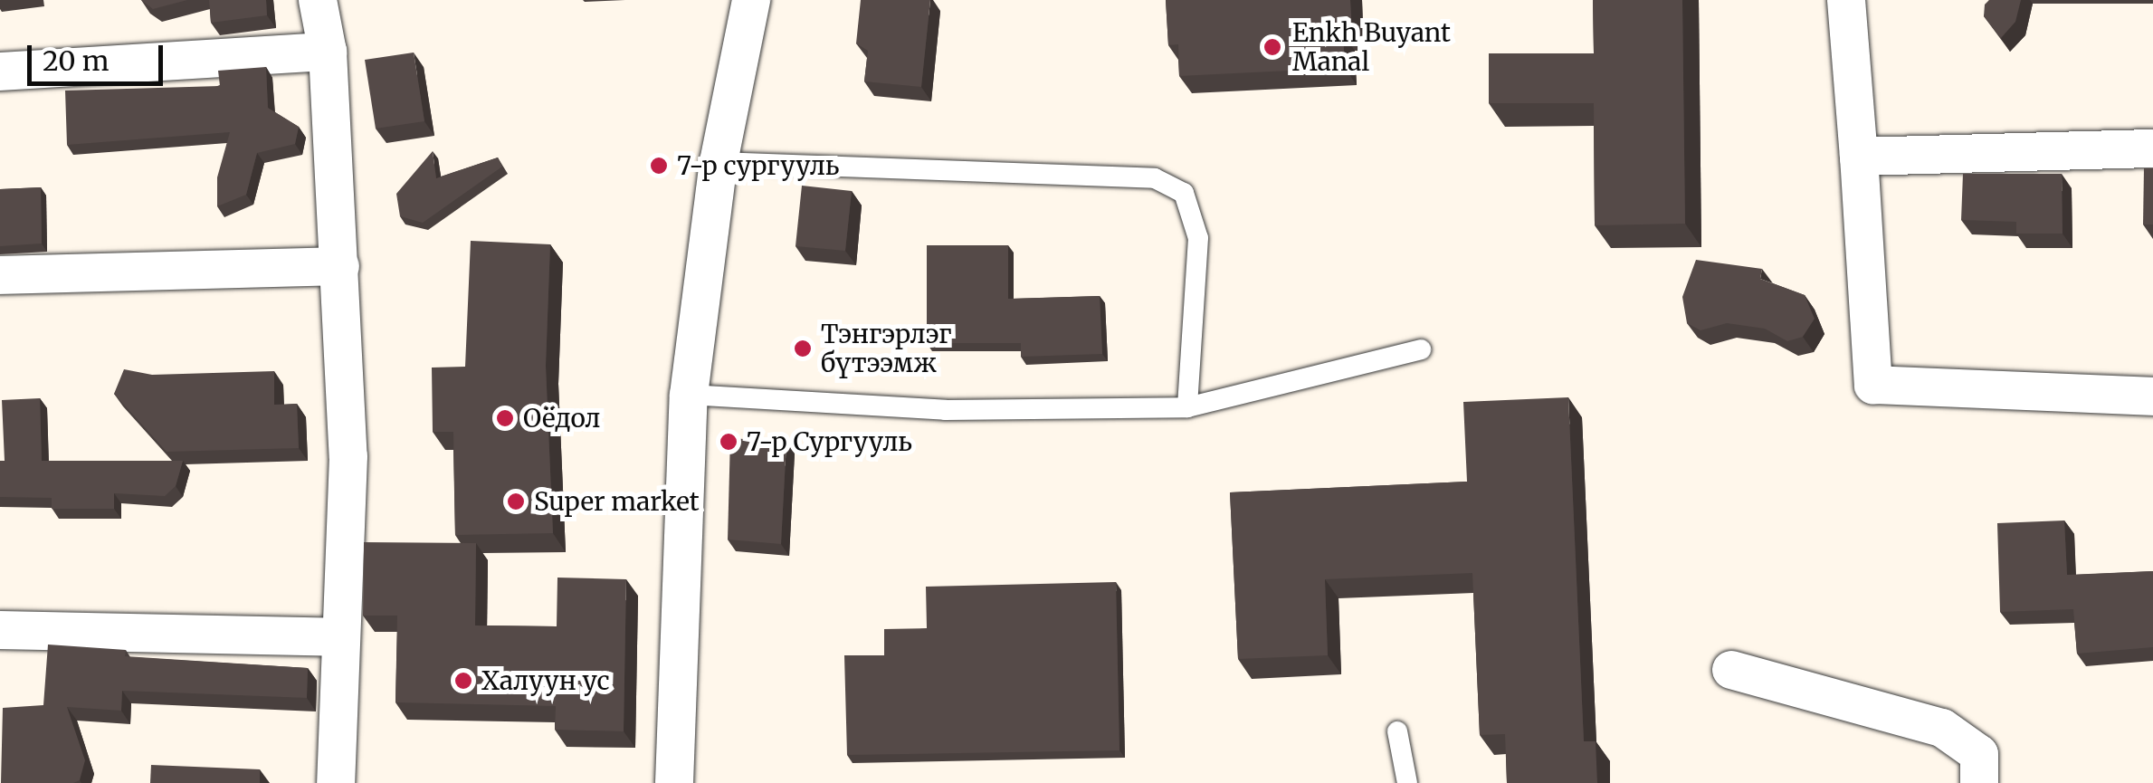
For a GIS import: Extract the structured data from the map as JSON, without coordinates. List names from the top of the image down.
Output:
{
  "places": [
    "Enkh Buyant Manal",
    "7-р сургууль",
    "Тэнгэрлэг бүтээмж",
    "Оёдол",
    "7-р Сургууль",
    "Super market",
    "Халуун ус"
  ],
  "scale_bar": "20 m"
}
